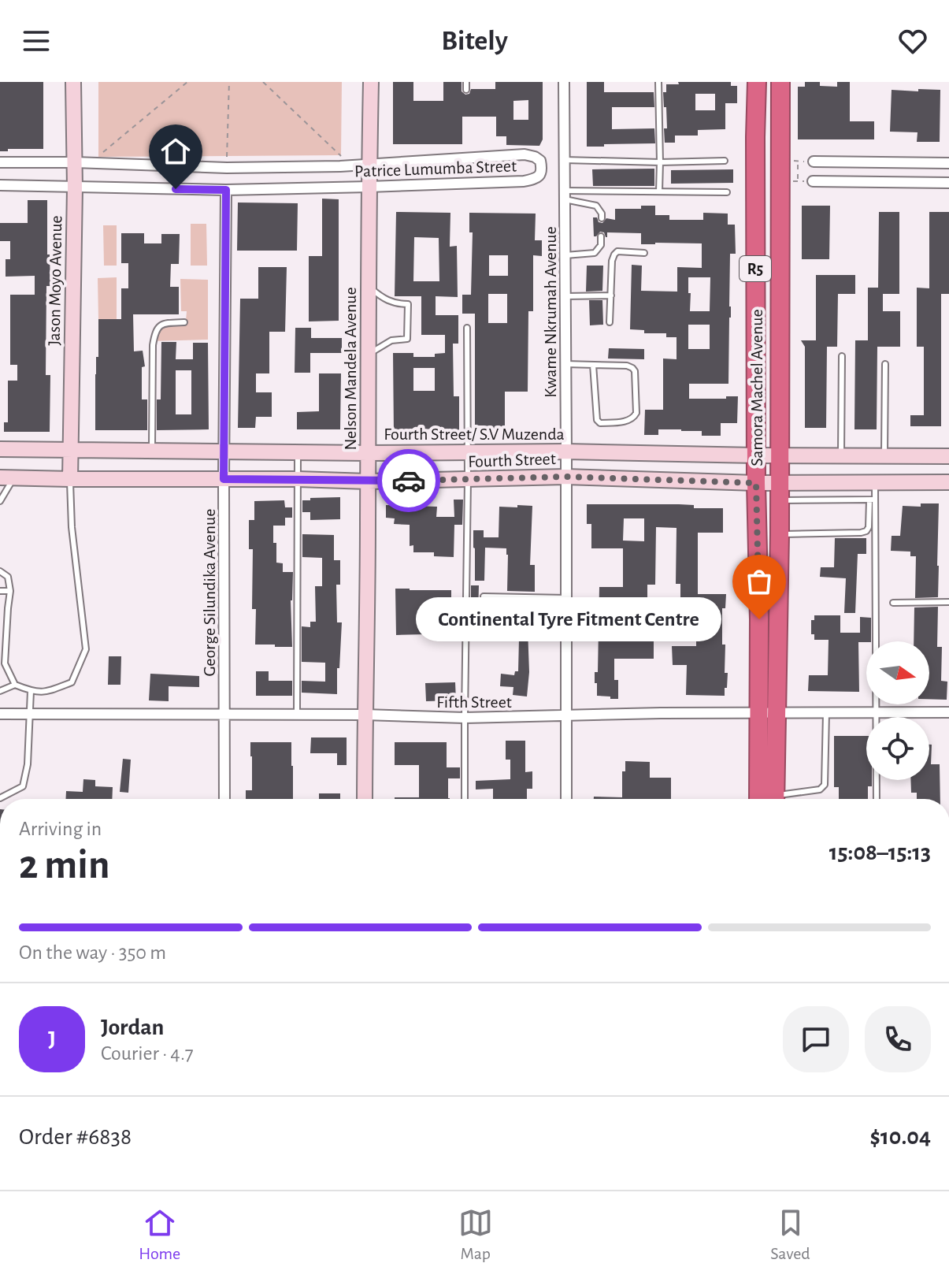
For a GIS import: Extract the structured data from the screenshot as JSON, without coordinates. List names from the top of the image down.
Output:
{
  "streets": {
    "highway": ["R5", "Samora Machel Avenue"],
    "main road": [
      "Jason Moyo Avenue",
      "Nelson Mandela Avenue",
      "Fourth Street/ S.V Muzenda",
      "Fourth Street"
    ],
    "street": [
      "Patrice Lumumba Street",
      "Kwame Nkrumah Avenue",
      "George Silundika Avenue",
      "Fifth Street"
    ]
  },
  "crossings": [
    ["Patrice Lumumba Street", "Jason Moyo Avenue"],
    ["Patrice Lumumba Street", "Nelson Mandela Avenue"],
    ["Patrice Lumumba Street", "George Silundika Avenue"],
    ["Jason Moyo Avenue", "Fourth Street/ S.V Muzenda"],
    ["Jason Moyo Avenue", "Fourth Street"],
    ["Kwame Nkrumah Avenue", "Fourth Street/ S.V Muzenda"],
    ["Kwame Nkrumah Avenue", "Fourth Street"],
    ["Kwame Nkrumah Avenue", "Fifth Street"],
    ["Nelson Mandela Avenue", "Fourth Street/ S.V Muzenda"],
    ["Nelson Mandela Avenue", "Fourth Street"],
    ["Nelson Mandela Avenue", "Fifth Street"],
    ["Samora Machel Avenue", "Fourth Street/ S.V Muzenda"],
    ["Samora Machel Avenue", "Fourth Street"],
    ["Samora Machel Avenue", "Fifth Street"],
    ["Fourth Street/ S.V Muzenda", "George Silundika Avenue"],
    ["Fourth Street", "George Silundika Avenue"],
    ["George Silundika Avenue", "Fifth Street"]
  ],
  "places": ["Continental Tyre Fitment Centre"],
  "north": "right",
  "page": {
    "header": "Bitely",
    "bubble": "Continental Tyre Fitment Centre",
    "heading": ["2 min", "Arriving in", "15:08–15:13"],
    "panel": [
      "Jordan",
      "Courier · 4.7",
      "Order #6838",
      "$10.04"
    ],
    "bar": "On the way · 350 m",
    "round": "J",
    "tabs": ["Home", "Map", "Saved"]
  }
}
